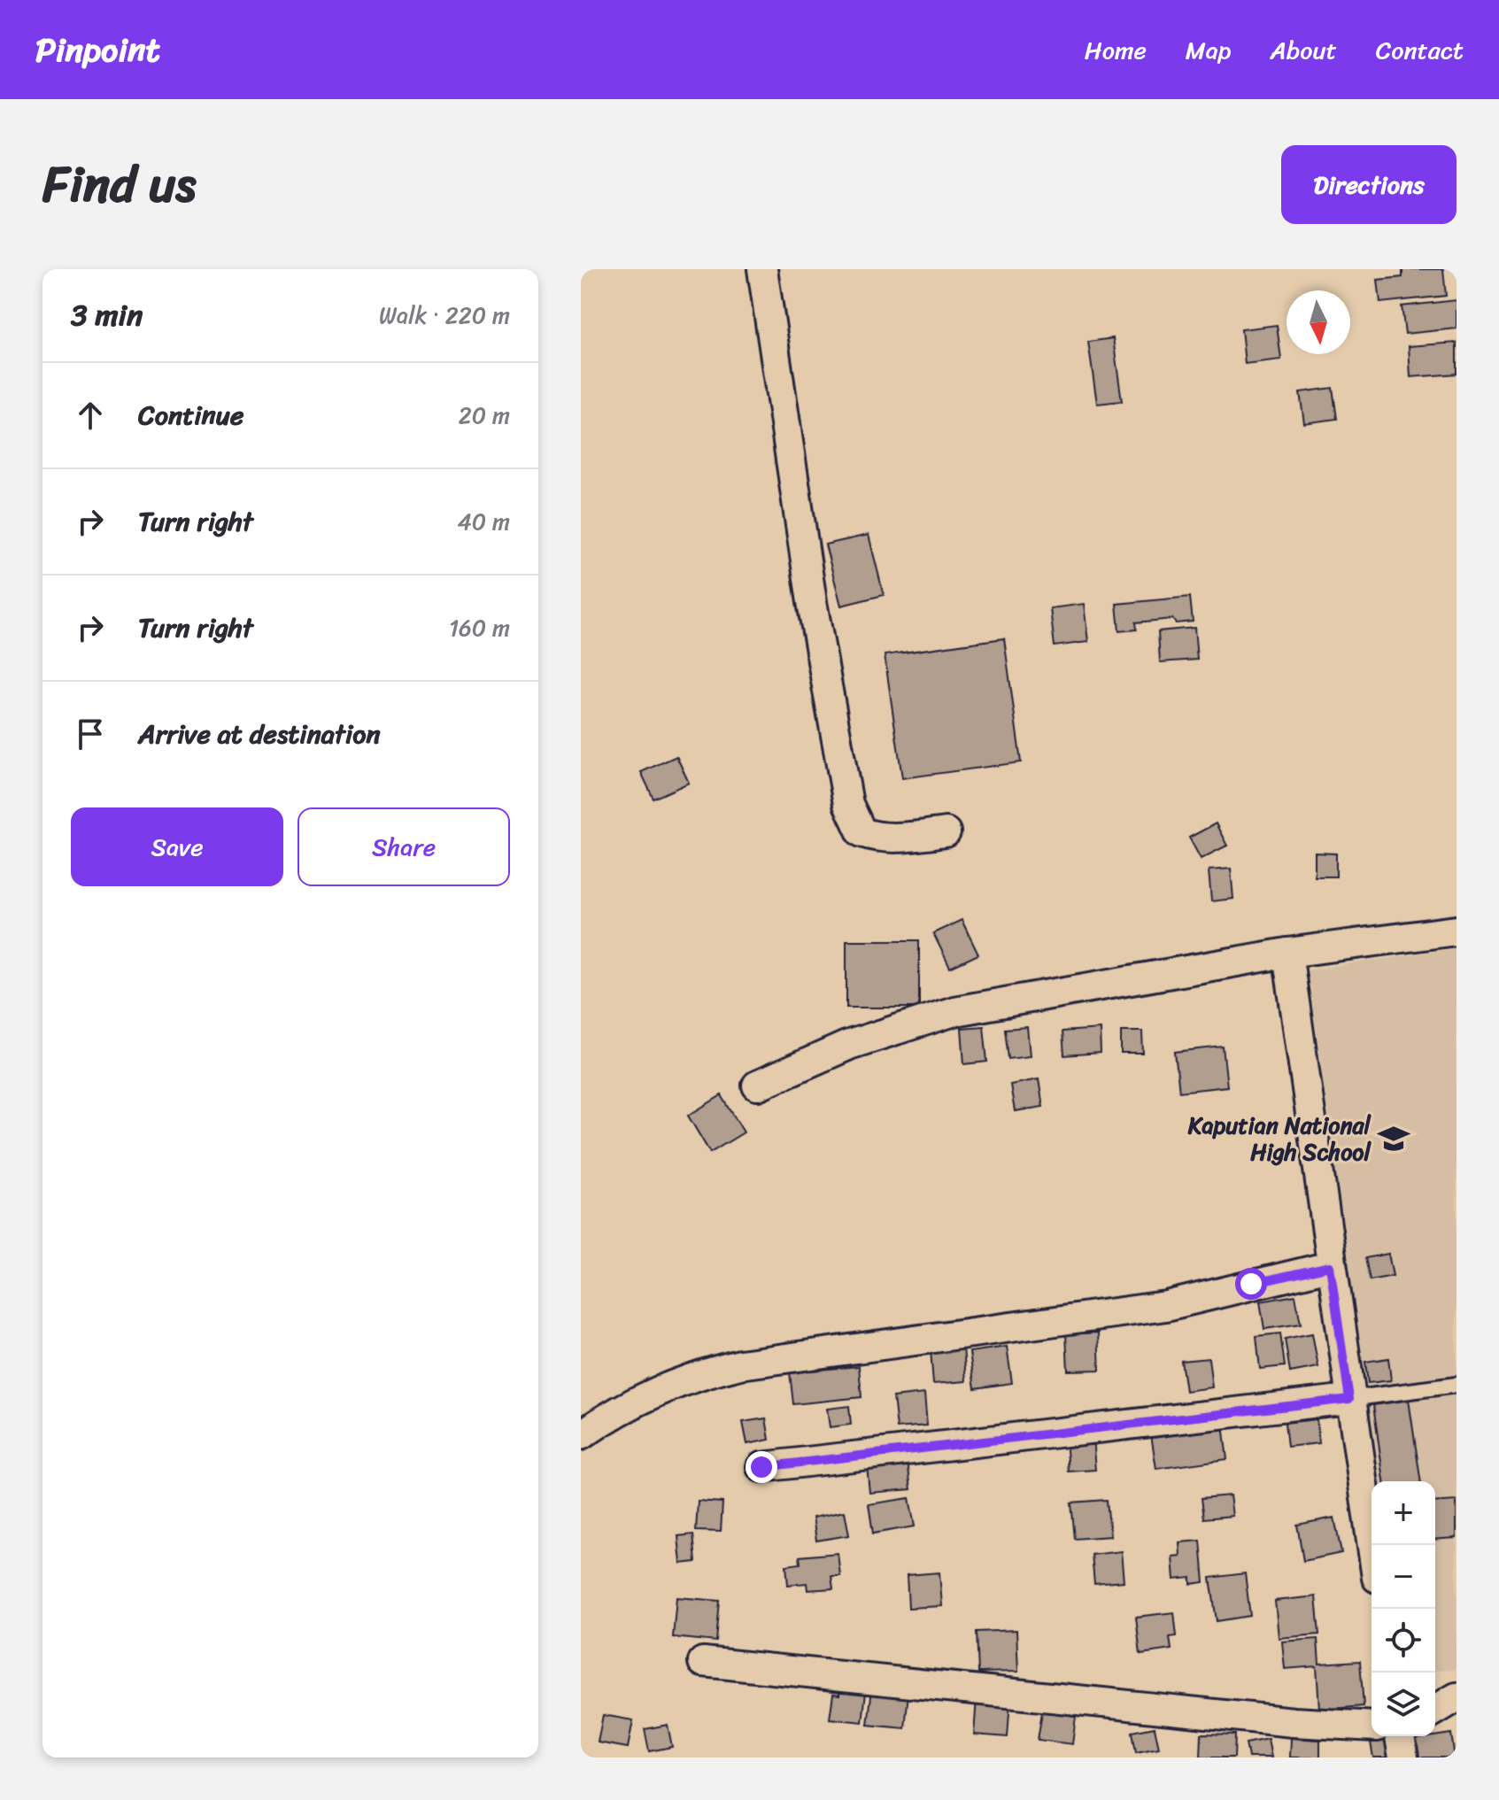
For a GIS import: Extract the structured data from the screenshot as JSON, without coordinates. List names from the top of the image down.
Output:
{
  "places": {
    "school or university": ["Kaputian National High School"]
  },
  "north": "bottom",
  "page": {
    "header": "Pinpoint",
    "nav": [
      "Home",
      "Map",
      "About",
      "Contact"
    ],
    "title": "Find us",
    "buttons": [
      "Directions",
      ["Save", "Share"]
    ],
    "heading": ["3 min", "Walk · 220 m"],
    "list": [
      ["Continue", "20 m"],
      ["Turn right", "40 m"],
      ["Turn right", "160 m"],
      "Arrive at destination"
    ],
    "map_buttons": ["+", "−"]
  }
}
